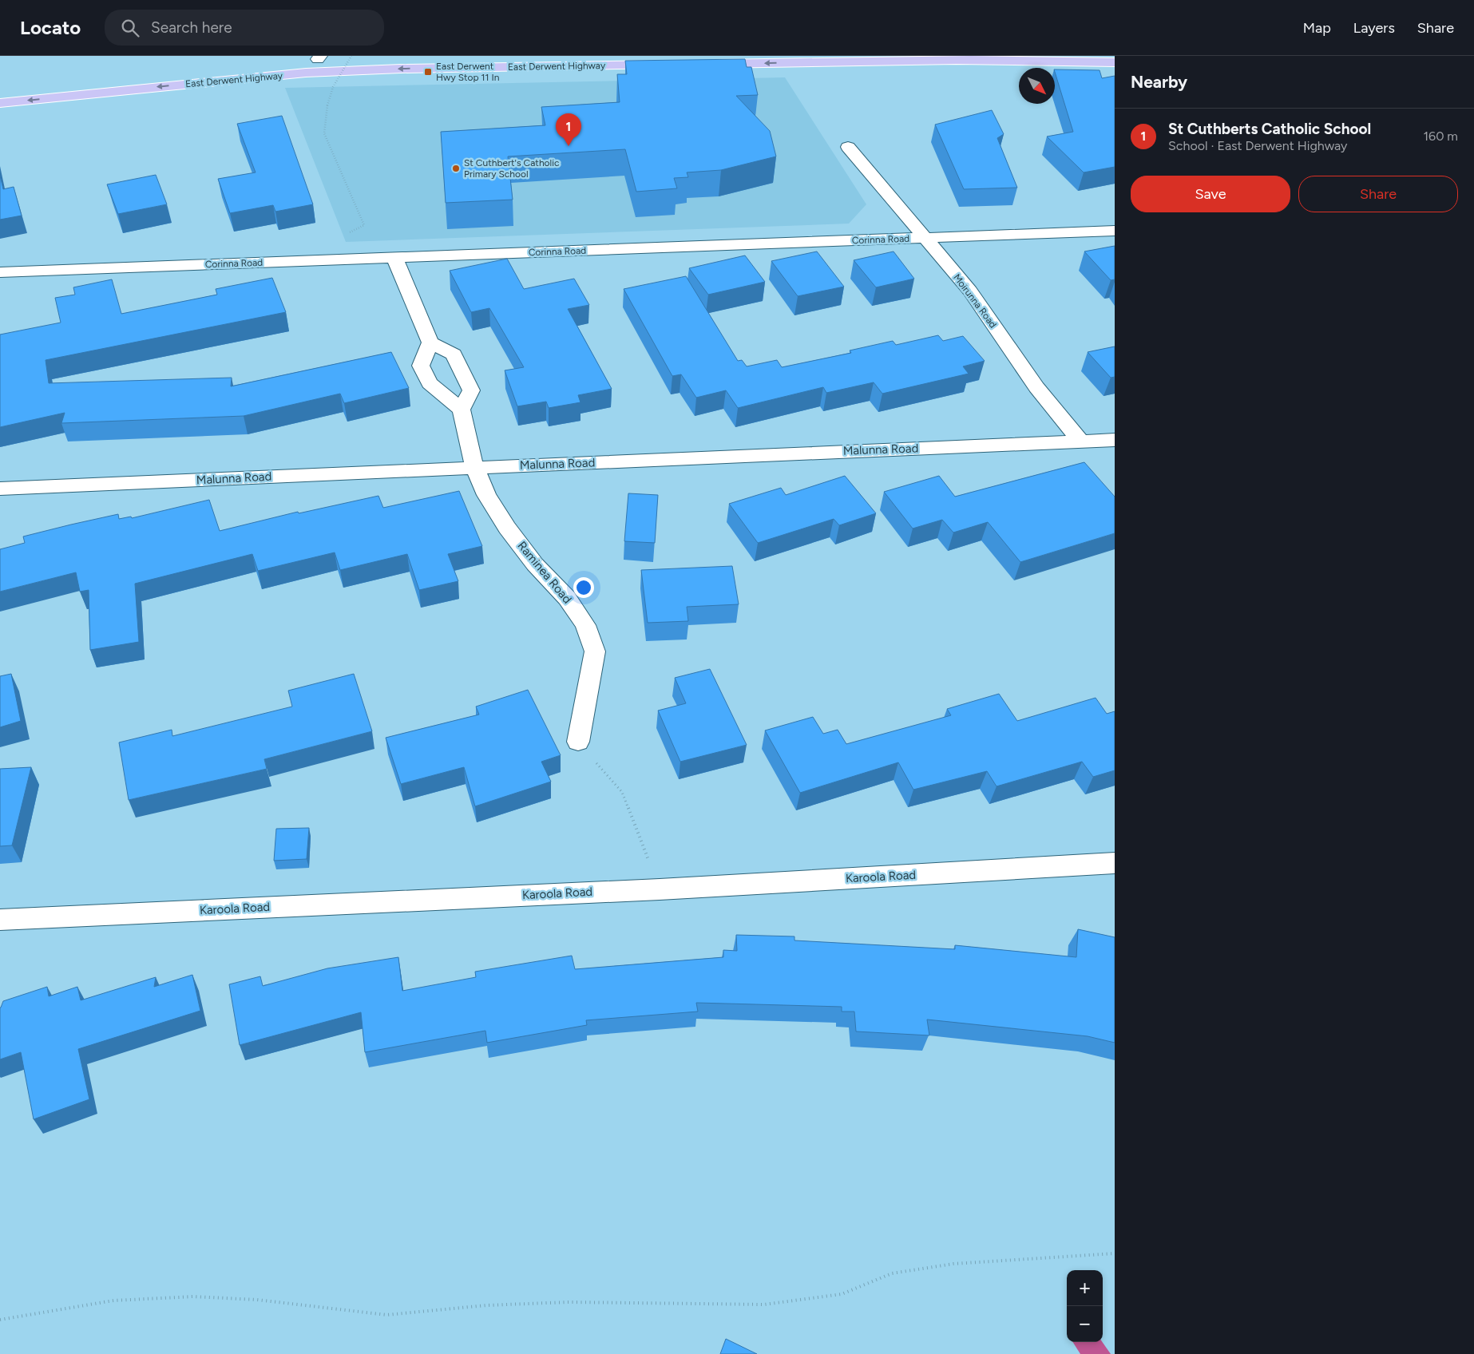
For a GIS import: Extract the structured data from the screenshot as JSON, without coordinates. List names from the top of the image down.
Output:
{
  "streets": {
    "main road": ["East Derwent Highway"],
    "street": [
      "Corinna Road",
      "Moirunna Road",
      "Malunna Road",
      "Raminea Road",
      "Karoola Road"
    ]
  },
  "crossings": [
    ["Corinna Road", "Moirunna Road"],
    ["Moirunna Road", "Malunna Road"],
    ["Malunna Road", "Raminea Road"]
  ],
  "one_way": ["East Derwent Highway"],
  "places": {
    "transit": ["East Derwent Hwy Stop 11 In"],
    "other": ["St Cuthbert's Catholic Primary School"]
  },
  "north": "bottom right",
  "page": {
    "header": "Locato",
    "search": "Search here",
    "nav": ["Map", "Layers", "Share"],
    "heading": "Nearby",
    "list": [
      {
        "mark": "1",
        "name": "St Cuthberts Catholic School",
        "note": "School · East Derwent Highway",
        "value": "160 m"
      }
    ],
    "pins": "1",
    "buttons": ["Save", "Share"],
    "map_buttons": ["+", "−"]
  }
}
